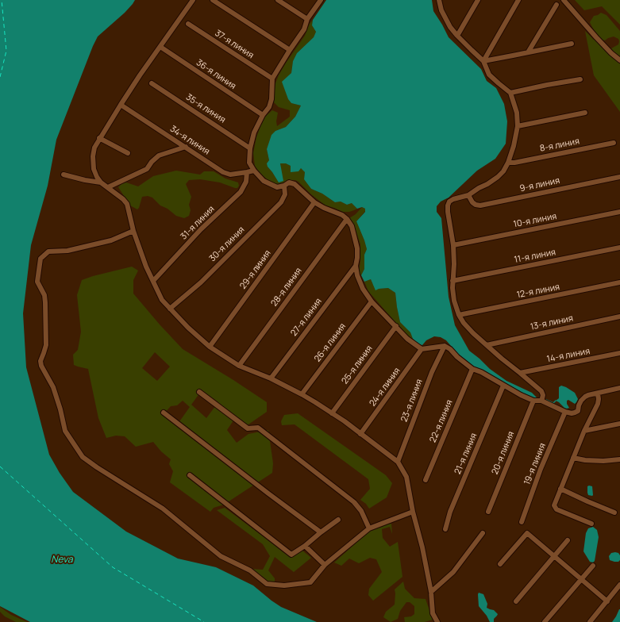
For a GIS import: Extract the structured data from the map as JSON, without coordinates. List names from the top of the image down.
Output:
{
  "streets": {
    "street": [
      "37-я линия",
      "36-я линия",
      "35-я линия",
      "34-я линия",
      "8-я линия",
      "9-я линия",
      "10-я линия",
      "31-я линия",
      "30-я линия",
      "11-я линия",
      "29-я линия",
      "28-я линия",
      "12-я линия",
      "27-я линия",
      "13-я линия",
      "26-я линия",
      "14-я линия",
      "25-я линия",
      "24-я линия",
      "23-я линия",
      "22-я линия",
      "20-я линия",
      "21-я линия",
      "19-я линия"
    ]
  },
  "crossings": [
    ["34-я линия", "31-я линия"]
  ],
  "water": ["Neva"]
}
